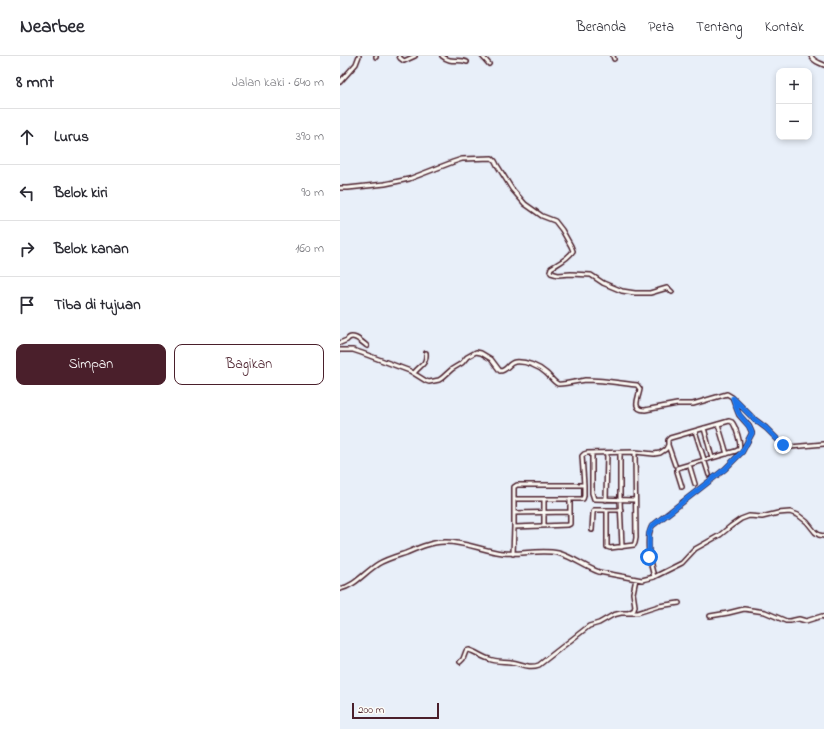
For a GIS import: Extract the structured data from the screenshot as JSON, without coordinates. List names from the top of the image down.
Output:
{
  "scale_bar": "200 m",
  "page": {
    "header": "Nearbee",
    "nav": [
      "Beranda",
      "Peta",
      "Tentang",
      "Kontak"
    ],
    "heading": ["8 mnt", "Jalan kaki · 640 m"],
    "map_buttons": ["+", "−"],
    "list": [
      ["Lurus", "390 m"],
      ["Belok kiri", "90 m"],
      ["Belok kanan", "160 m"],
      "Tiba di tujuan"
    ],
    "buttons": ["Simpan", "Bagikan"],
    "scale": "200 m"
  }
}
